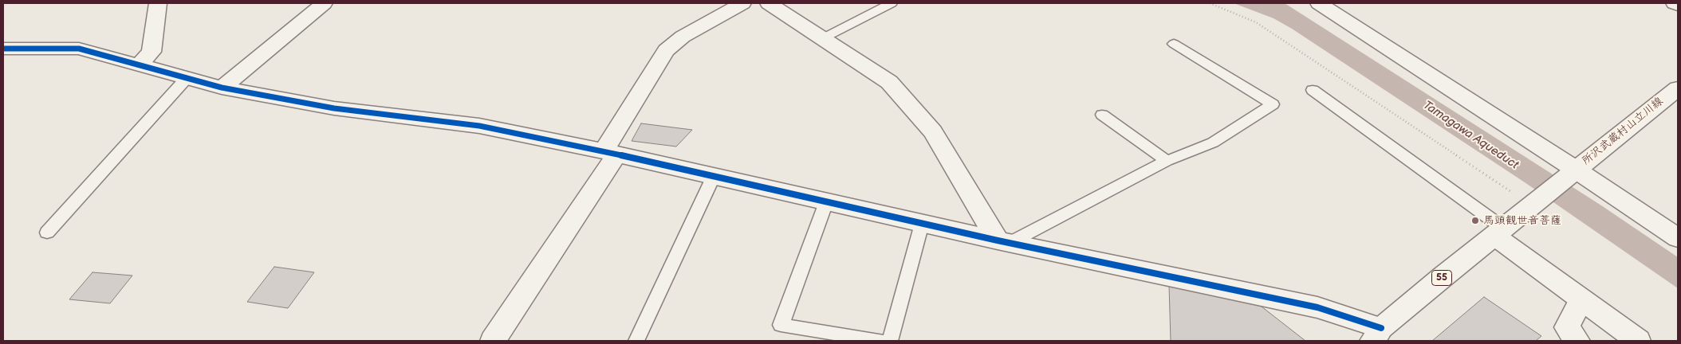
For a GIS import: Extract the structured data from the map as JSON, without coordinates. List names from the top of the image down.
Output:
{
  "streets": {
    "street": ["所沢武蔵村山立川線", "55"]
  },
  "crossings": [
    ["所沢武蔵村山立川線", "55"]
  ],
  "water": ["Tamagawa Aqueduct"],
  "places": ["馬頭観世音菩薩"]
}
